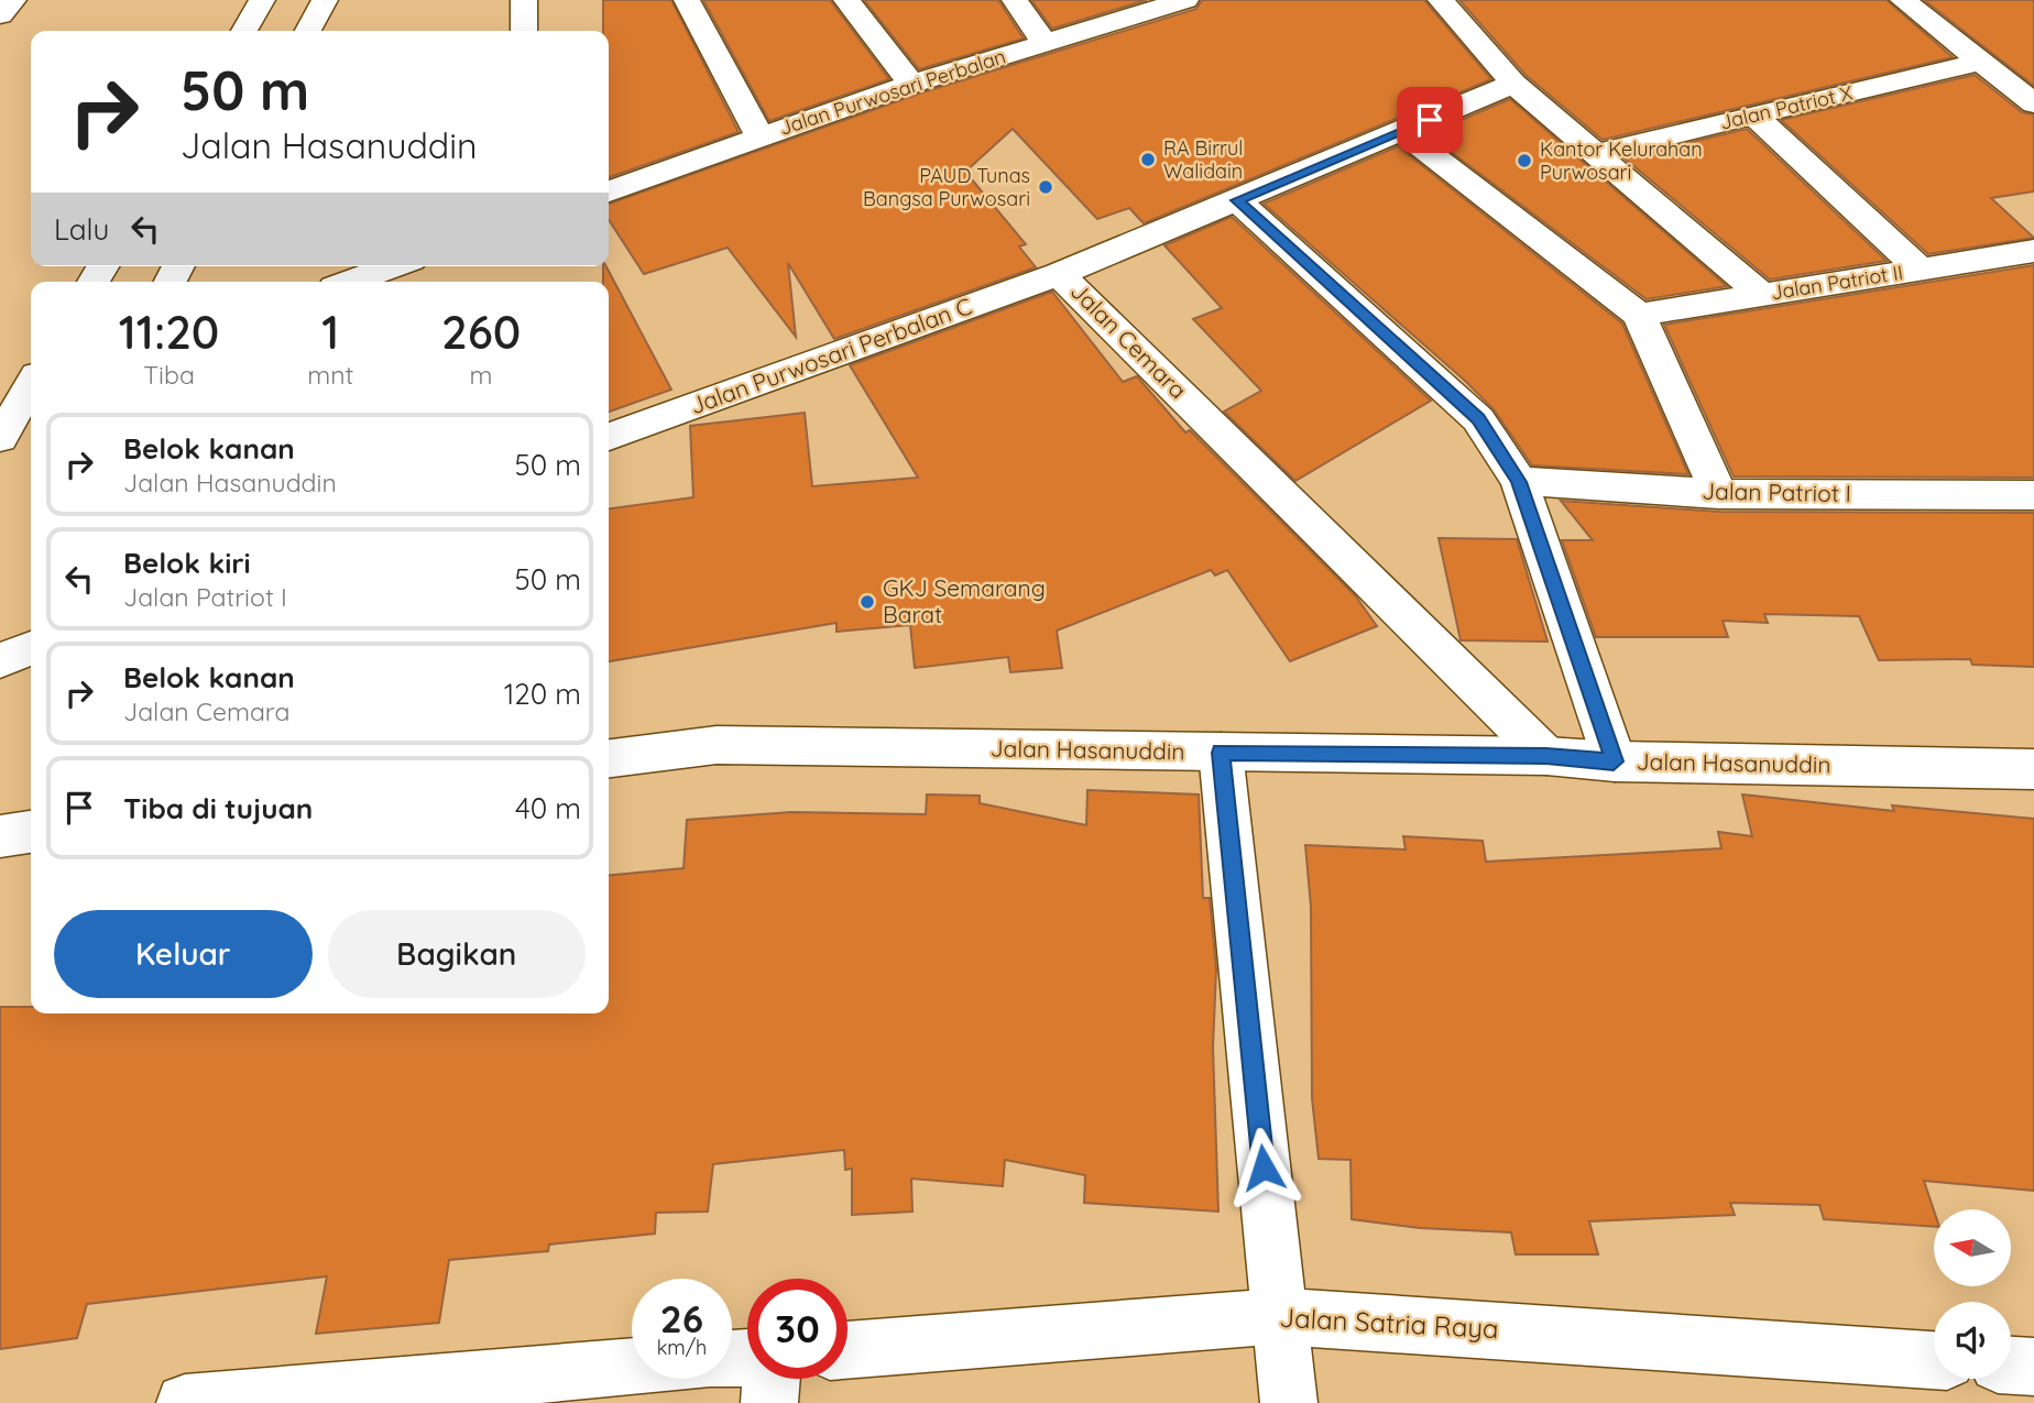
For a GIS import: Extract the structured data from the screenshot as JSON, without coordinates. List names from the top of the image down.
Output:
{
  "streets": {
    "street": [
      "Jalan Purwosari Perbalan",
      "Jalan Patriot X",
      "Jalan Patriot II",
      "Jalan Cemara",
      "Jalan Purwosari Perbalan C",
      "Jalan Patriot I",
      "Jalan Hasanuddin",
      "Jalan Satria Raya"
    ]
  },
  "crossings": [
    ["Jalan Cemara", "Jalan Purwosari Perbalan C"],
    ["Jalan Cemara", "Jalan Hasanuddin"]
  ],
  "places": [
    "RA Birrul Walidain",
    "Kantor Kelurahan Purwosari",
    "PAUD Tunas Bangsa Purwosari",
    "GKJ Semarang Barat"
  ],
  "north": "left",
  "page": {
    "turn": ["50 m", "Jalan Hasanuddin"],
    "then": "Lalu",
    "eta": [
      "11:20",
      "Tiba",
      "1",
      "mnt",
      "260",
      "m"
    ],
    "list": [
      {
        "name": "Belok kanan",
        "note": "Jalan Hasanuddin",
        "value": "50 m"
      },
      {
        "name": "Belok kiri",
        "note": "Jalan Patriot I",
        "value": "50 m"
      },
      {
        "name": "Belok kanan",
        "note": "Jalan Cemara",
        "value": "120 m"
      },
      {
        "name": "Tiba di tujuan",
        "value": "40 m"
      }
    ],
    "buttons": ["Keluar", "Bagikan"],
    "speed": "26 km/h",
    "limit": "30"
  }
}
